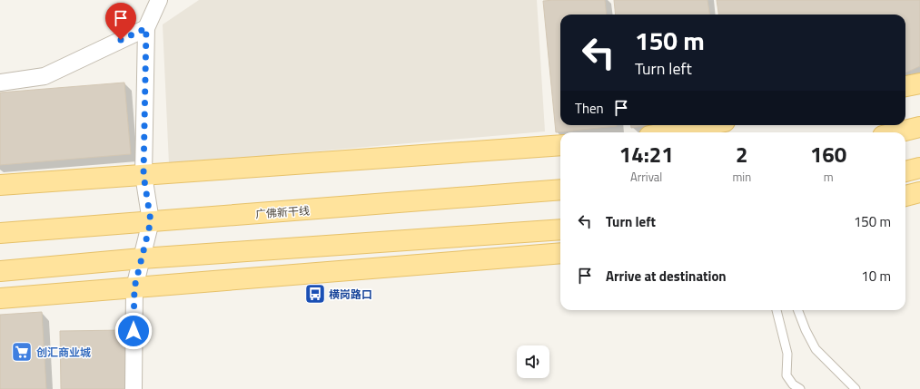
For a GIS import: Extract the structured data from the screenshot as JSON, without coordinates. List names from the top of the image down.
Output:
{
  "streets": {
    "main road": ["广佛新干线"]
  },
  "places": {
    "bus stop": ["横岗路口"],
    "supermarket": ["创汇商业城"]
  },
  "page": {
    "turn": ["150 m", "Turn left"],
    "then": "Then",
    "eta": [
      "14:21",
      "Arrival",
      "2",
      "min",
      "160",
      "m"
    ],
    "list": [
      {
        "name": "Turn left",
        "value": "150 m"
      },
      {
        "name": "Arrive at destination",
        "value": "10 m"
      }
    ]
  }
}
